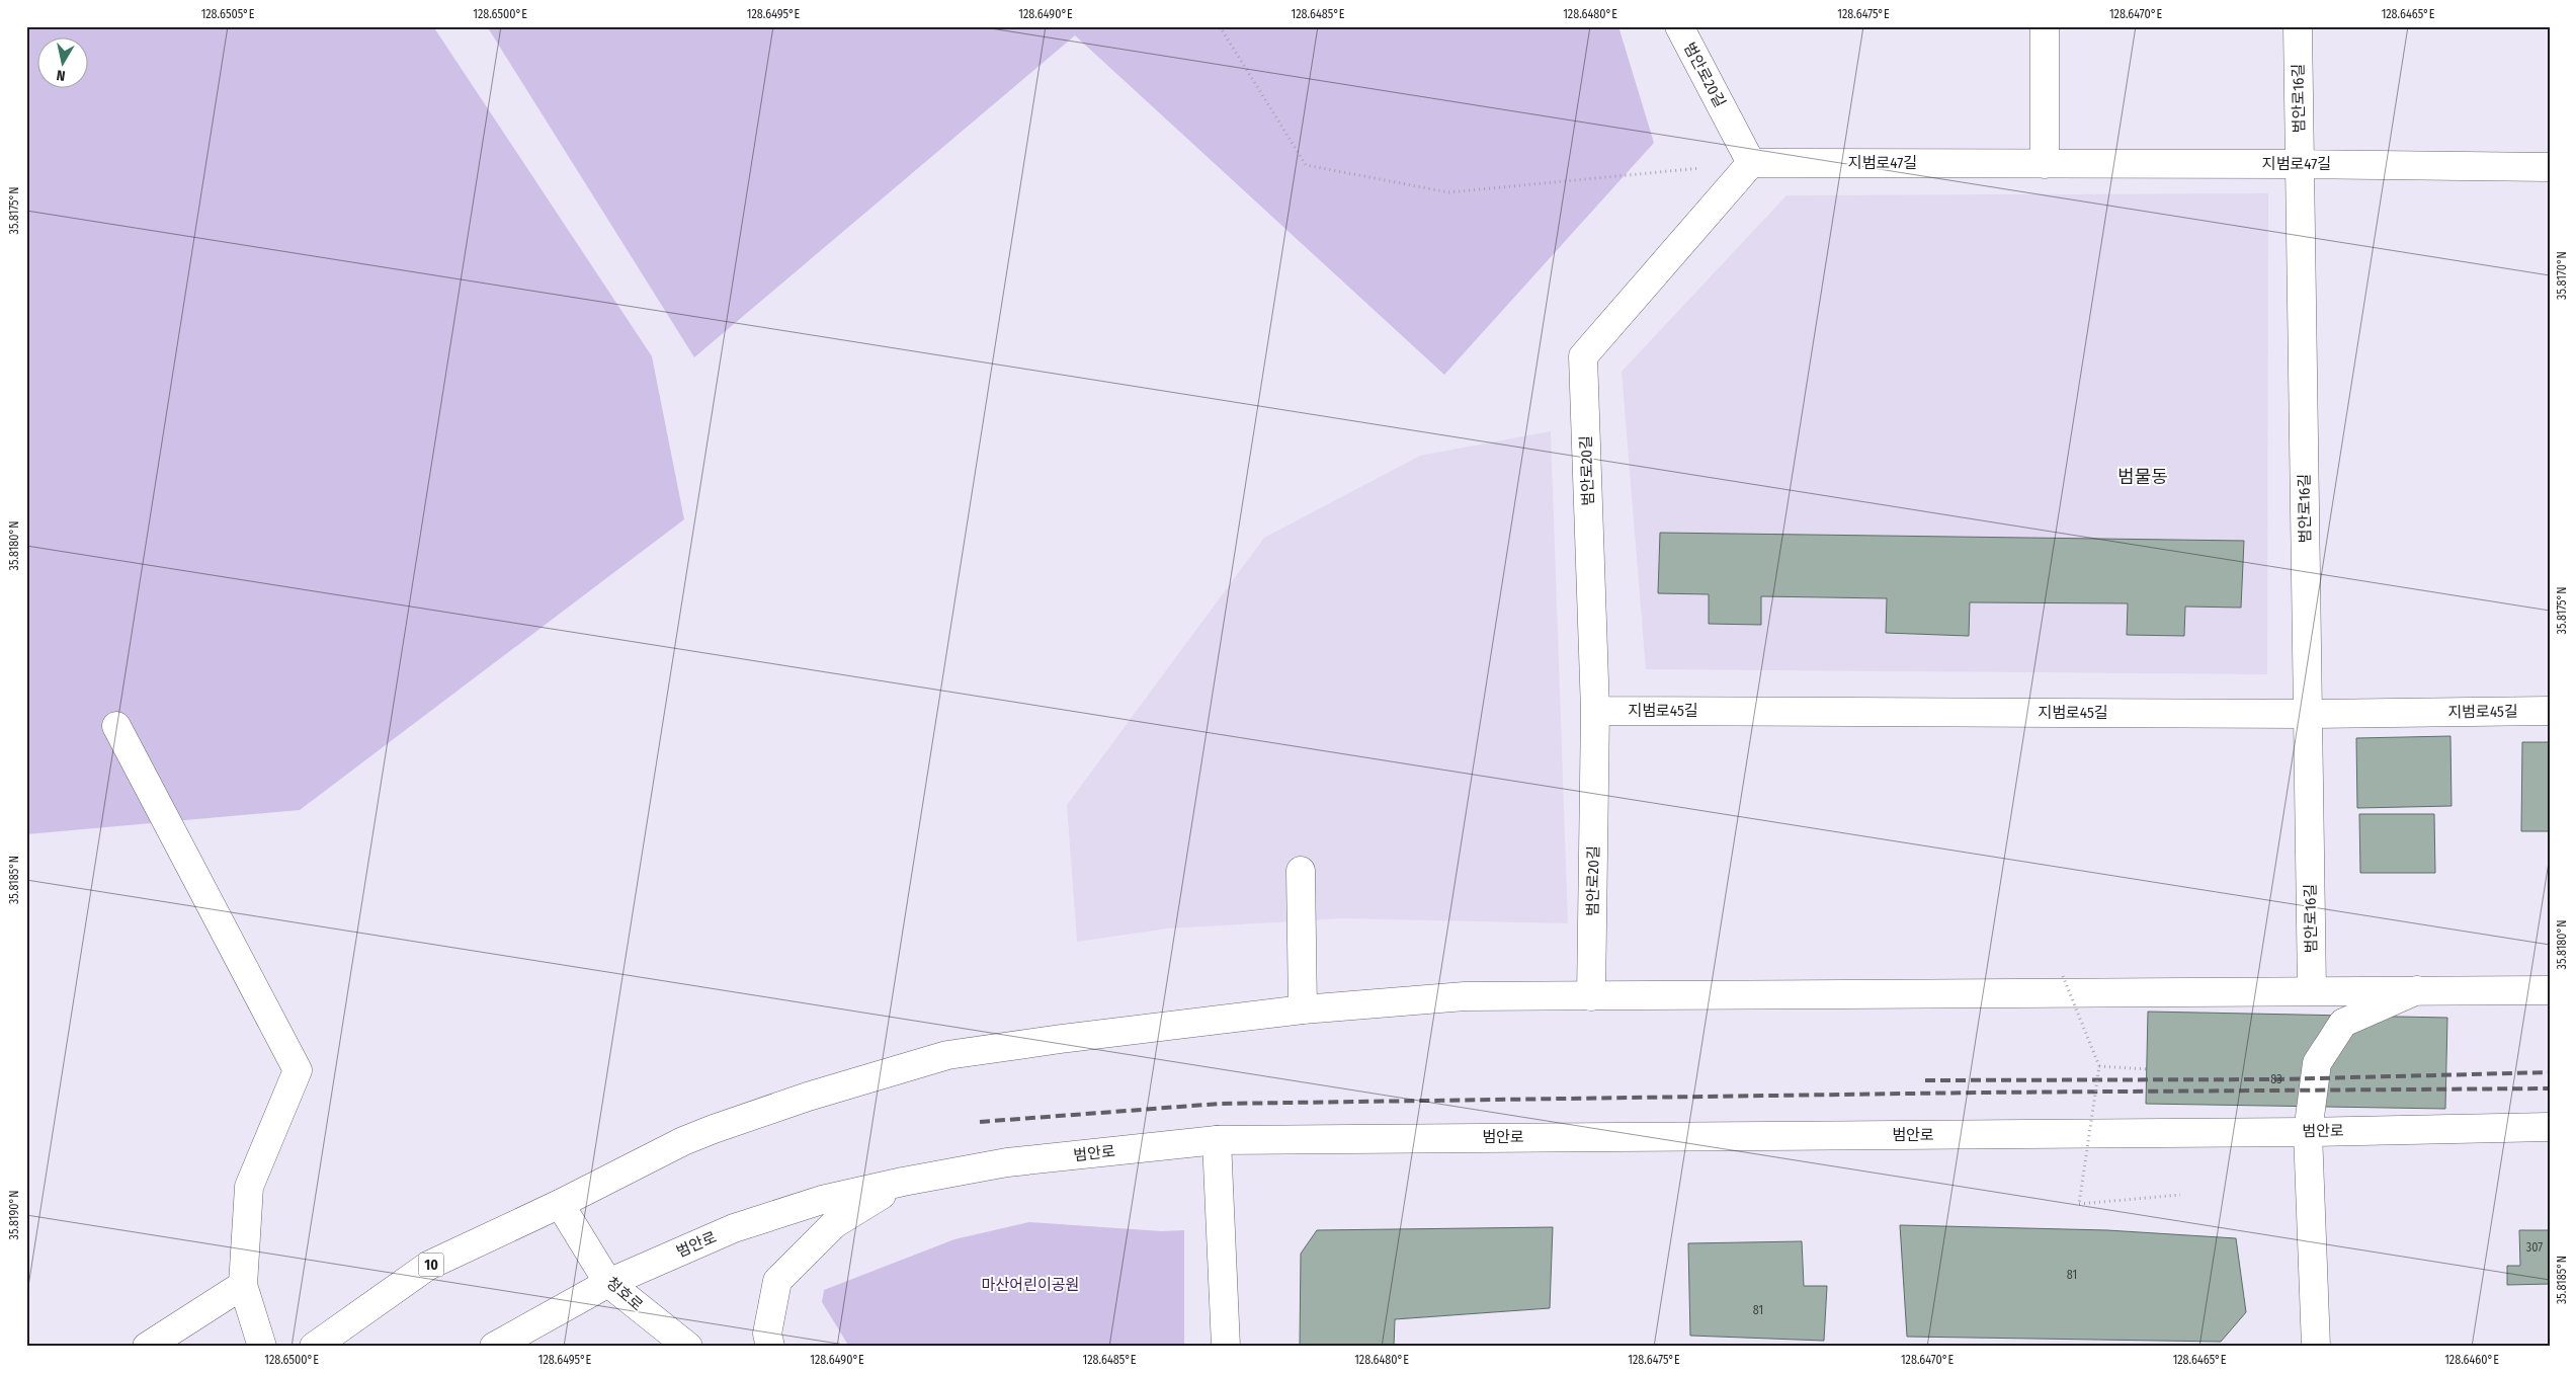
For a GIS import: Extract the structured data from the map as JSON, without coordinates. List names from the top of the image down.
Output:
{
  "streets": {
    "main road": [
      "범안로20길",
      "범안로16길",
      "지범로47길",
      "지범로45길",
      "범안로",
      "10",
      "청호로"
    ]
  },
  "crossings": [
    ["범안로20길", "지범로47길"],
    ["범안로20길", "지범로45길"],
    ["범안로20길", "10"],
    ["범안로16길", "지범로47길"],
    ["범안로16길", "지범로45길"],
    ["범안로16길", "10"],
    ["범안로", "청호로"],
    ["10", "청호로"]
  ],
  "districts": ["범물동"],
  "parks": ["마산어린이공원"],
  "house_numbers": [
    "83",
    "307",
    "81",
    "81"
  ],
  "north": "bottom",
  "coordinates": [
    "128.6505°E",
    "128.6500°E",
    "128.6495°E",
    "128.6490°E",
    "128.6485°E",
    "128.6480°E",
    "128.6475°E",
    "128.6470°E",
    "128.6465°E",
    "35.8175°N",
    "35.8170°N",
    "35.8180°N",
    "35.8185°N",
    "35.8190°N",
    "128.6460°E"
  ]
}
